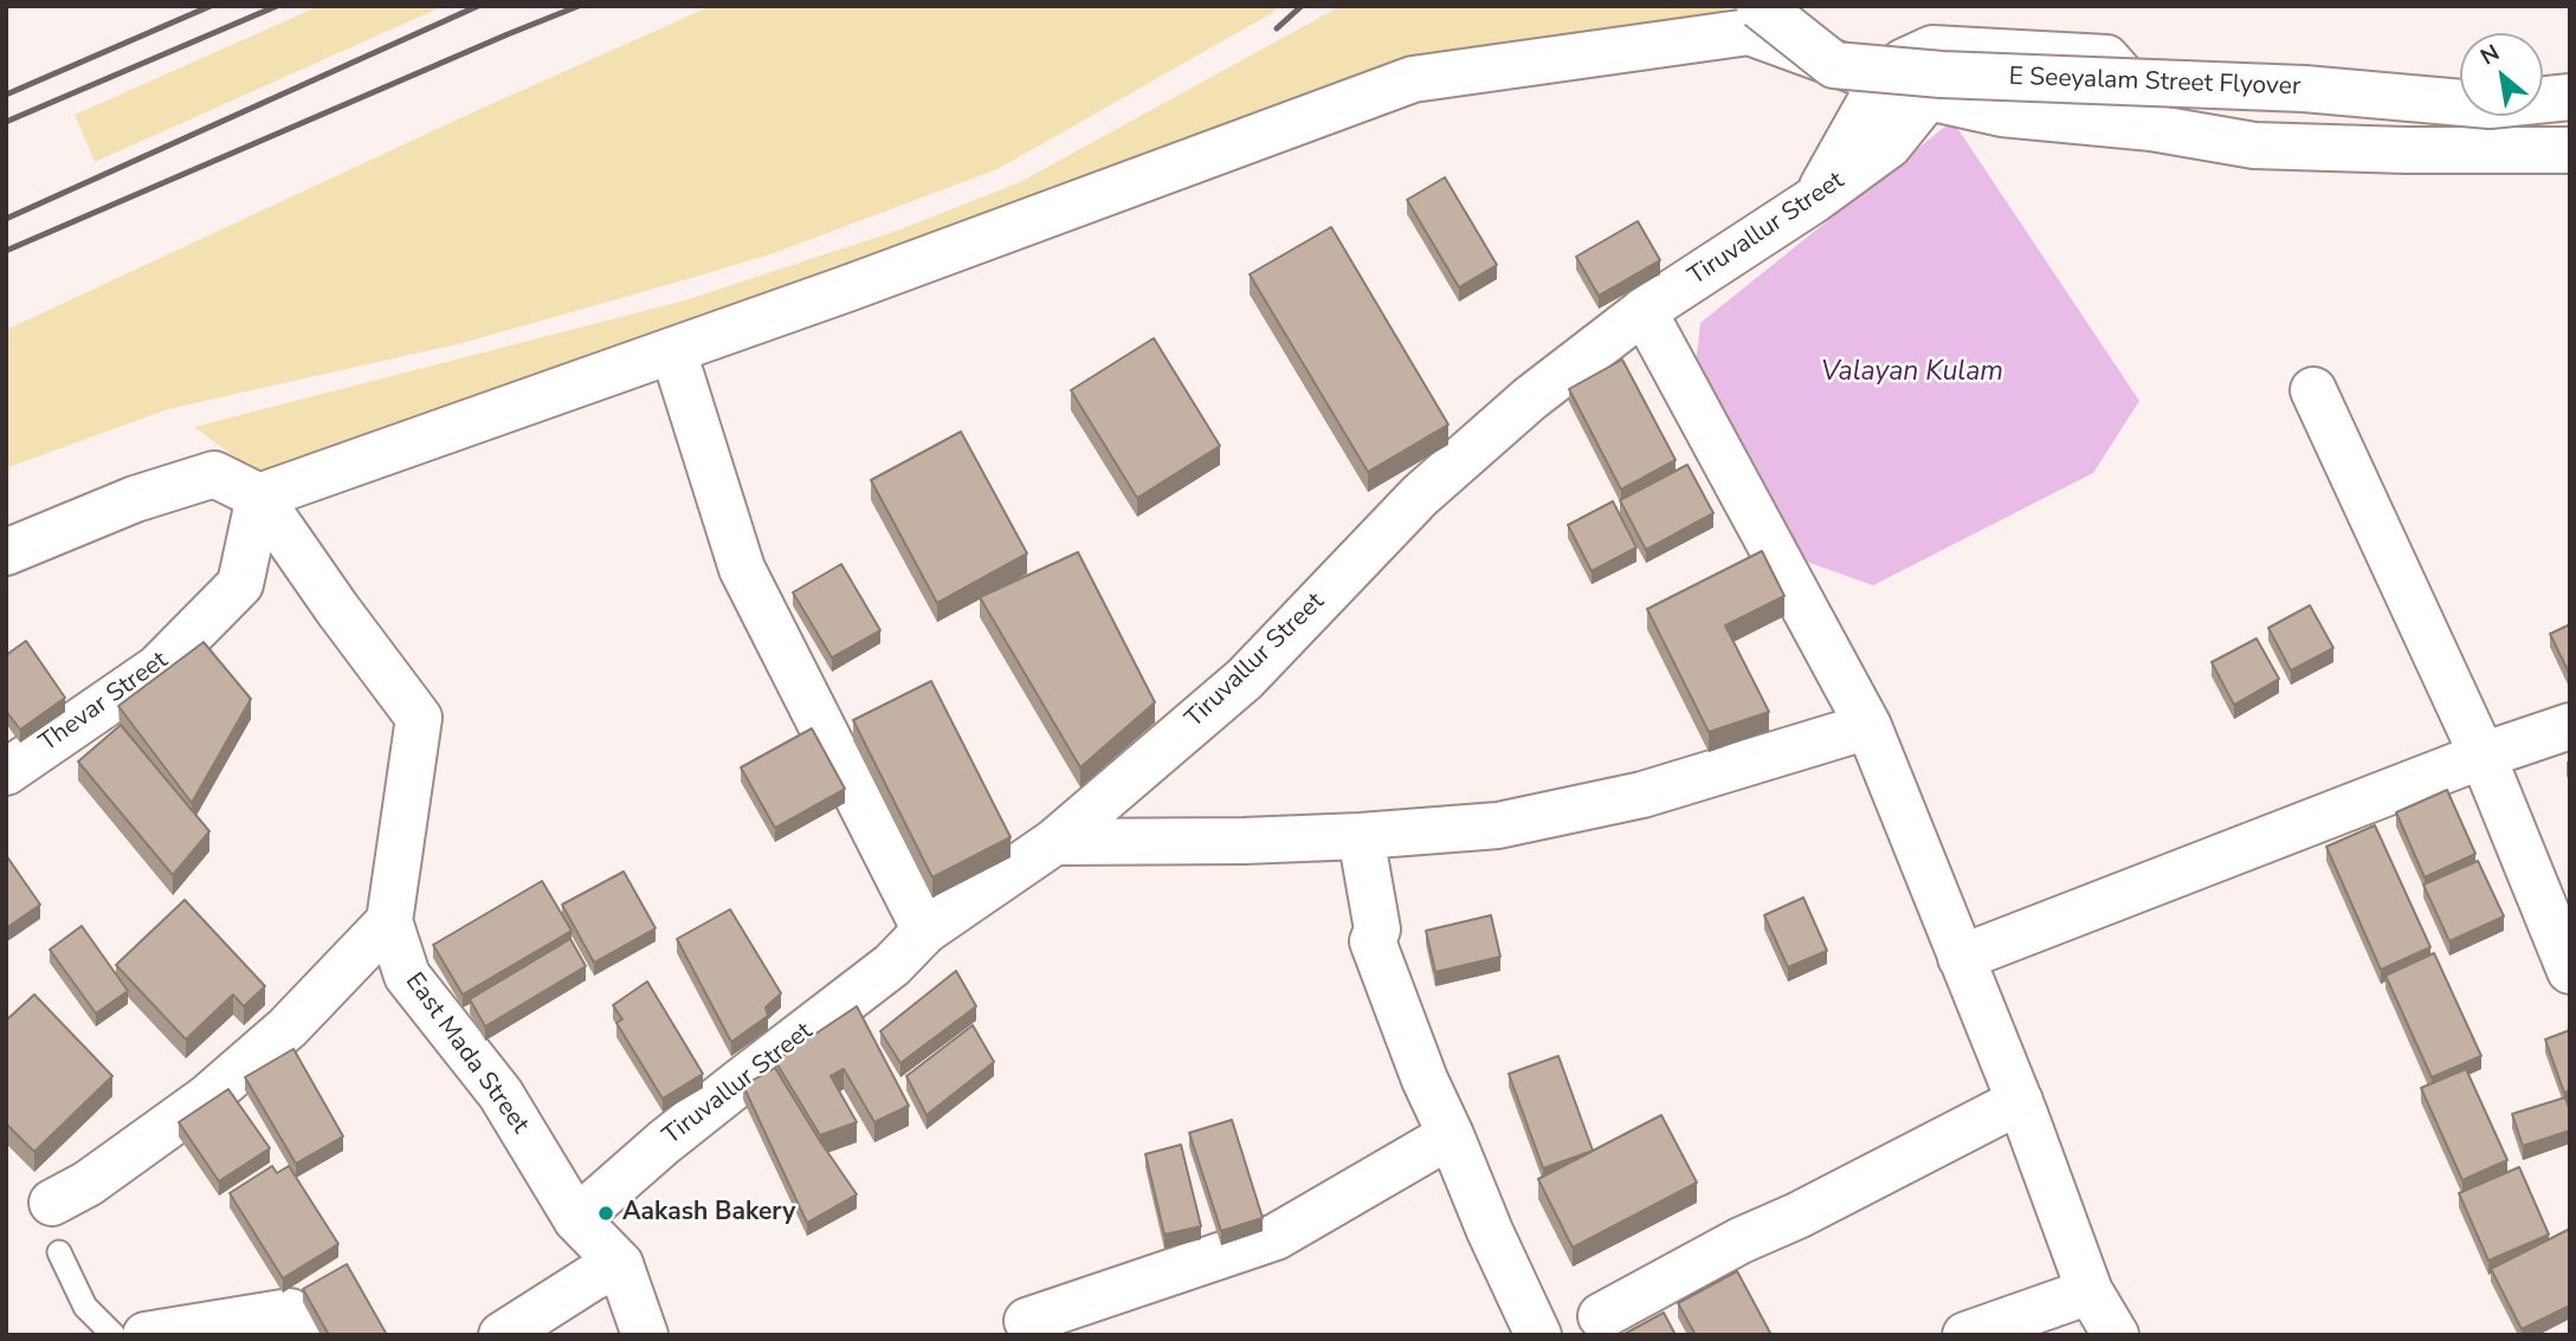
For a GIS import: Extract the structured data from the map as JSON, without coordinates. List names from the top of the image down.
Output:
{
  "streets": {
    "street": [
      "E Seeyalam Street Flyover",
      "Tiruvallur Street",
      "Thevar Street",
      "East Mada Street"
    ]
  },
  "crossings": [
    ["Tiruvallur Street", "East Mada Street"],
    ["Thevar Street", "East Mada Street"]
  ],
  "water": ["Valayan Kulam"],
  "places": ["Aakash Bakery"],
  "north": "top left"
}
